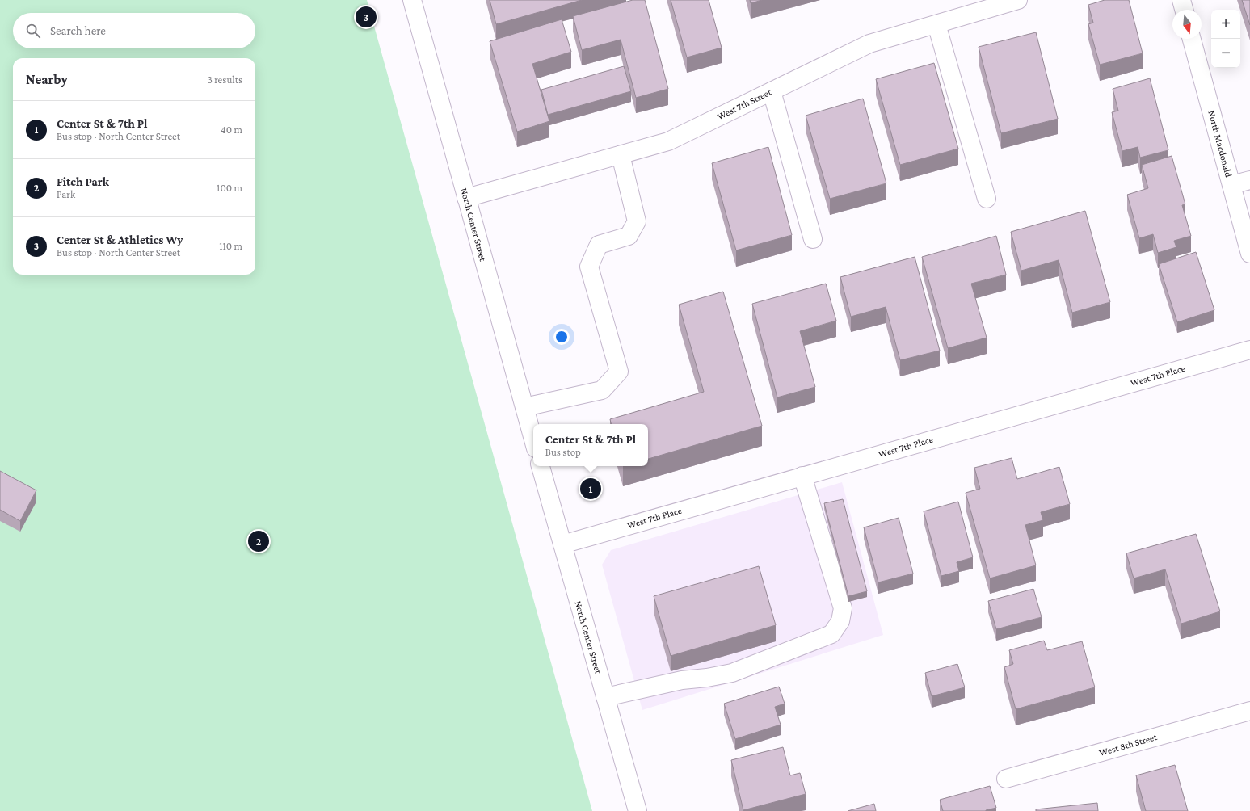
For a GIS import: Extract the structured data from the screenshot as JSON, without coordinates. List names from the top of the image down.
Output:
{
  "streets": {
    "street": [
      "West 7th Street",
      "North Macdonald",
      "North Center Street",
      "West 7th Place",
      "West 8th Street"
    ]
  },
  "crossings": [
    ["West 7th Street", "North Center Street"],
    ["North Center Street", "West 7th Place"]
  ],
  "north": "bottom",
  "page": {
    "pins": ["3", "1", "2"],
    "map_buttons": ["+", "−"],
    "search": "Search here",
    "heading": ["Nearby", "3 results"],
    "list": [
      {
        "mark": "1",
        "name": "Center St & 7th Pl",
        "note": "Bus stop · North Center Street",
        "value": "40 m"
      },
      {
        "mark": "2",
        "name": "Fitch Park",
        "note": "Park",
        "value": "100 m"
      },
      {
        "mark": "3",
        "name": "Center St & Athletics Wy",
        "note": "Bus stop · North Center Street",
        "value": "110 m"
      }
    ],
    "popup": ["Center St & 7th Pl", "Bus stop"]
  }
}
